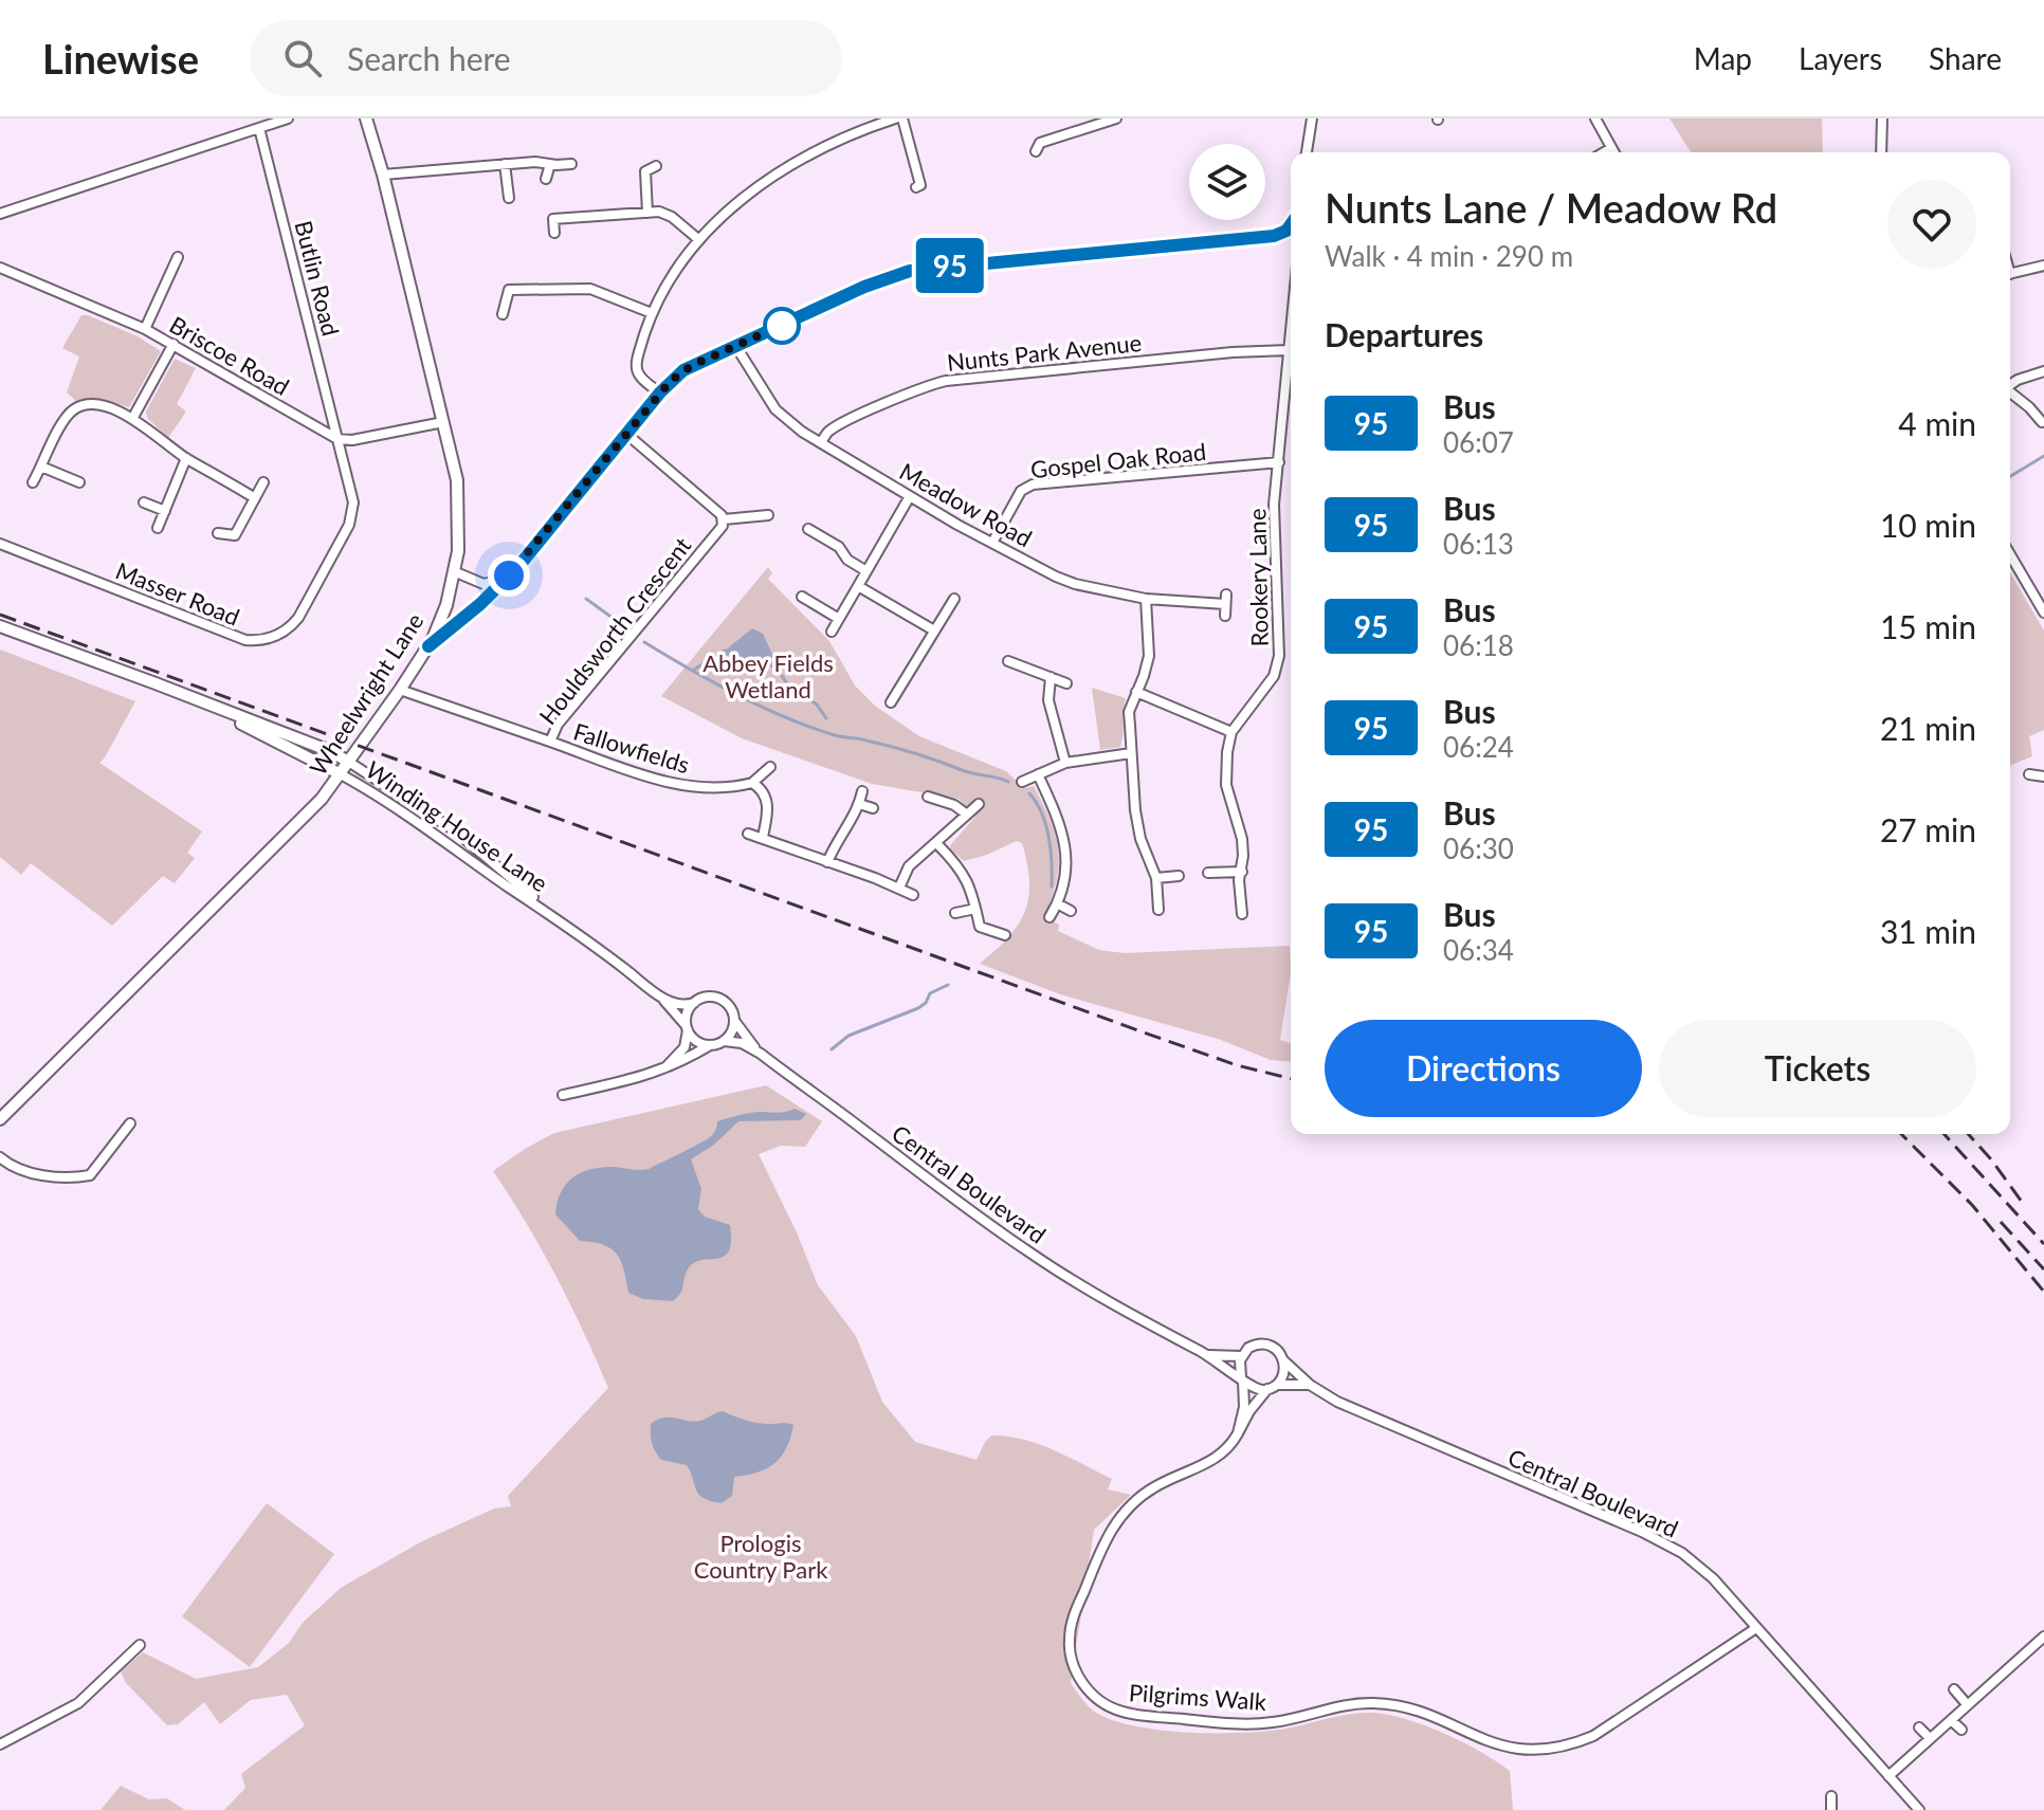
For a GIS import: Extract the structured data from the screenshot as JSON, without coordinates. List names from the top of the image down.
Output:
{
  "streets": {
    "street": [
      "Butlin Road",
      "Nunts Park Avenue",
      "Briscoe Road",
      "Gospel Oak Road",
      "Meadow Road",
      "Rookery Lane",
      "Masser Road",
      "Houldsworth Crescent",
      "Wheelwright Lane",
      "Fallowfields",
      "Winding House Lane",
      "Central Boulevard",
      "Pilgrims Walk"
    ]
  },
  "crossings": [
    ["Butlin Road", "Briscoe Road"],
    ["Butlin Road", "Masser Road"],
    ["Nunts Park Avenue", "Meadow Road"],
    ["Nunts Park Avenue", "Rookery Lane"],
    ["Briscoe Road", "Masser Road"],
    ["Gospel Oak Road", "Meadow Road"],
    ["Gospel Oak Road", "Rookery Lane"],
    ["Houldsworth Crescent", "Wheelwright Lane"],
    ["Houldsworth Crescent", "Fallowfields"],
    ["Wheelwright Lane", "Winding House Lane"],
    ["Winding House Lane", "Central Boulevard"],
    ["Central Boulevard", "Pilgrims Walk"]
  ],
  "parks": ["Abbey Fields Wetland", "Prologis Country Park"],
  "lines": ["bus line 95"],
  "page": {
    "header": "Linewise",
    "search": "Search here",
    "nav": ["Map", "Layers", "Share"],
    "on_map": "95",
    "heading": [
      ["Nunts Lane / Meadow Rd", "Walk · 4 min · 290 m"],
      "Departures"
    ],
    "list": [
      {
        "mark": "95",
        "name": "Bus",
        "note": "06:07",
        "value": "4 min"
      },
      {
        "mark": "95",
        "name": "Bus",
        "note": "06:13",
        "value": "10 min"
      },
      {
        "mark": "95",
        "name": "Bus",
        "note": "06:18",
        "value": "15 min"
      },
      {
        "mark": "95",
        "name": "Bus",
        "note": "06:24",
        "value": "21 min"
      },
      {
        "mark": "95",
        "name": "Bus",
        "note": "06:30",
        "value": "27 min"
      },
      {
        "mark": "95",
        "name": "Bus",
        "note": "06:34",
        "value": "31 min"
      }
    ],
    "buttons": ["Directions", "Tickets"]
  }
}
